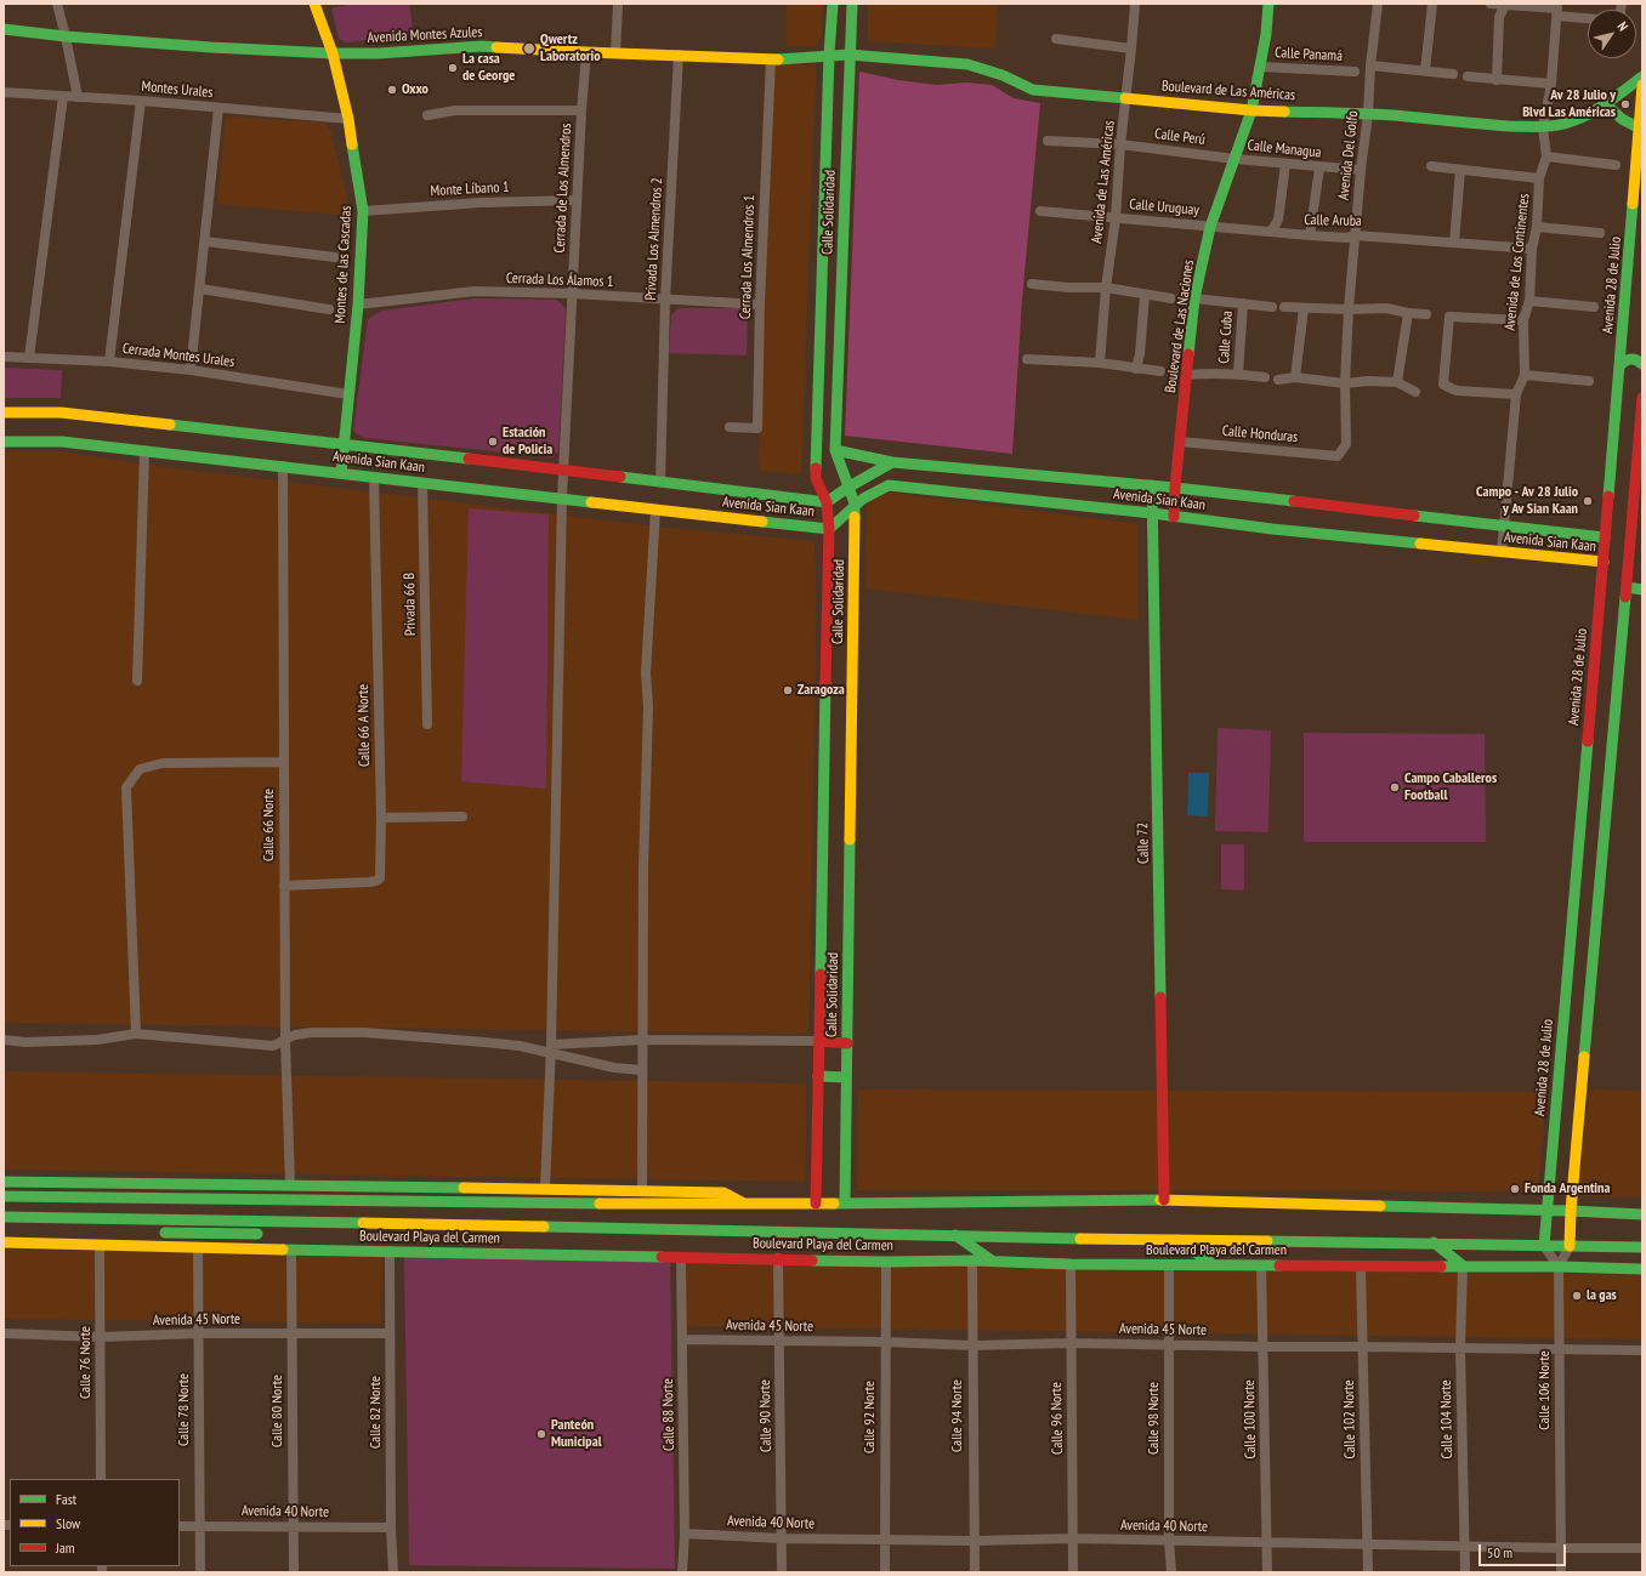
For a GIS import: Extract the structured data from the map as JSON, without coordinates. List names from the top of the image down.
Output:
{
  "streets": {
    "main road": [
      "Avenida Montes Azules",
      "Boulevard de Las Américas",
      "Calle Solidaridad",
      "Montes de las Cascadas",
      "Avenida 28 de Julio",
      "Boulevard de Las Naciones",
      "Avenida Sian Kaan",
      "Calle 72",
      "Boulevard Playa del Carmen",
      "Calle 106 Norte"
    ],
    "street": [
      "Calle Panamá",
      "Montes Urales",
      "Calle Perú",
      "Calle Managua",
      "Avenida Del Golfo",
      "Avenida de Las Américas",
      "Cerrada de Los Almendros",
      "Monte Líbano 1",
      "Calle Uruguay",
      "Calle Aruba",
      "Privada Los Almendros 2",
      "Cerrada Los Almendros 1",
      "Avenida de Los Continentes",
      "Cerrada Los Álamos 1",
      "Calle Cuba",
      "Cerrada Montes Urales",
      "Calle Honduras",
      "Privada 66 B",
      "Calle 66 A Norte",
      "Calle 66 Norte",
      "Avenida 45 Norte",
      "Calle 76 Norte",
      "Calle 78 Norte",
      "Calle 80 Norte",
      "Calle 82 Norte",
      "Calle 88 Norte",
      "Calle 90 Norte",
      "Calle 94 Norte",
      "Calle 92 Norte",
      "Calle 96 Norte",
      "Calle 98 Norte",
      "Calle 100 Norte",
      "Calle 102 Norte",
      "Calle 104 Norte",
      "Avenida 40 Norte"
    ]
  },
  "crossings": [
    ["Avenida Montes Azules", "Boulevard de Las Américas"],
    ["Avenida Montes Azules", "Cerrada de Los Almendros"],
    ["Avenida Montes Azules", "Calle Solidaridad"],
    ["Avenida Montes Azules", "Privada Los Almendros 2"],
    ["Avenida Montes Azules", "Cerrada Los Almendros 1"],
    ["Avenida Montes Azules", "Montes de las Cascadas"],
    ["Calle Panamá", "Boulevard de Las Naciones"],
    ["Montes Urales", "Montes de las Cascadas"],
    ["Boulevard de Las Américas", "Avenida Del Golfo"],
    ["Boulevard de Las Américas", "Avenida de Las Américas"],
    ["Boulevard de Las Américas", "Calle Solidaridad"],
    ["Boulevard de Las Américas", "Avenida de Los Continentes"],
    ["Boulevard de Las Américas", "Boulevard de Las Naciones"],
    ["Calle Perú", "Calle Managua"],
    ["Calle Perú", "Avenida de Las Américas"],
    ["Calle Perú", "Boulevard de Las Naciones"],
    ["Calle Managua", "Avenida Del Golfo"],
    ["Calle Managua", "Boulevard de Las Naciones"],
    ["Avenida Del Golfo", "Calle Aruba"],
    ["Avenida Del Golfo", "Calle Honduras"],
    ["Avenida de Las Américas", "Calle Uruguay"],
    ["Cerrada de Los Almendros", "Monte Líbano 1"],
    ["Cerrada de Los Almendros", "Cerrada Los Álamos 1"],
    ["Cerrada de Los Almendros", "Avenida Sian Kaan"],
    ["Monte Líbano 1", "Montes de las Cascadas"],
    ["Calle Uruguay", "Calle Aruba"],
    ["Calle Uruguay", "Boulevard de Las Naciones"],
    ["Calle Solidaridad", "Avenida Sian Kaan"],
    ["Calle Aruba", "Avenida de Los Continentes"],
    ["Calle Aruba", "Boulevard de Las Naciones"],
    ["Privada Los Almendros 2", "Cerrada Los Álamos 1"],
    ["Privada Los Almendros 2", "Avenida Sian Kaan"],
    ["Cerrada Los Almendros 1", "Cerrada Los Álamos 1"],
    ["Avenida de Los Continentes", "Avenida Sian Kaan"],
    ["Montes de las Cascadas", "Cerrada Los Álamos 1"],
    ["Montes de las Cascadas", "Cerrada Montes Urales"],
    ["Montes de las Cascadas", "Avenida Sian Kaan"],
    ["Avenida 28 de Julio", "Avenida Sian Kaan"],
    ["Boulevard de Las Naciones", "Calle Honduras"],
    ["Boulevard de Las Naciones", "Avenida Sian Kaan"],
    ["Avenida Sian Kaan", "Privada 66 B"],
    ["Avenida Sian Kaan", "Calle 66 A Norte"],
    ["Avenida Sian Kaan", "Calle 66 Norte"],
    ["Avenida Sian Kaan", "Calle 72"],
    ["Calle 66 A Norte", "Calle 66 Norte"],
    ["Boulevard Playa del Carmen", "Calle 76 Norte"],
    ["Boulevard Playa del Carmen", "Calle 106 Norte"],
    ["Boulevard Playa del Carmen", "Calle 78 Norte"],
    ["Boulevard Playa del Carmen", "Calle 80 Norte"],
    ["Boulevard Playa del Carmen", "Calle 82 Norte"],
    ["Boulevard Playa del Carmen", "Calle 88 Norte"],
    ["Boulevard Playa del Carmen", "Calle 90 Norte"],
    ["Boulevard Playa del Carmen", "Calle 94 Norte"],
    ["Boulevard Playa del Carmen", "Calle 92 Norte"],
    ["Boulevard Playa del Carmen", "Calle 96 Norte"],
    ["Boulevard Playa del Carmen", "Calle 98 Norte"],
    ["Boulevard Playa del Carmen", "Calle 100 Norte"],
    ["Boulevard Playa del Carmen", "Calle 102 Norte"],
    ["Boulevard Playa del Carmen", "Calle 104 Norte"],
    ["Avenida 45 Norte", "Calle 76 Norte"],
    ["Avenida 45 Norte", "Calle 106 Norte"],
    ["Avenida 45 Norte", "Calle 78 Norte"],
    ["Avenida 45 Norte", "Calle 80 Norte"],
    ["Avenida 45 Norte", "Calle 82 Norte"],
    ["Avenida 45 Norte", "Calle 88 Norte"],
    ["Avenida 45 Norte", "Calle 90 Norte"],
    ["Avenida 45 Norte", "Calle 94 Norte"],
    ["Avenida 45 Norte", "Calle 92 Norte"],
    ["Avenida 45 Norte", "Calle 96 Norte"],
    ["Avenida 45 Norte", "Calle 98 Norte"],
    ["Avenida 45 Norte", "Calle 100 Norte"],
    ["Avenida 45 Norte", "Calle 102 Norte"],
    ["Avenida 45 Norte", "Calle 104 Norte"],
    ["Calle 106 Norte", "Avenida 40 Norte"],
    ["Calle 78 Norte", "Avenida 40 Norte"],
    ["Calle 80 Norte", "Avenida 40 Norte"],
    ["Calle 82 Norte", "Avenida 40 Norte"],
    ["Calle 88 Norte", "Avenida 40 Norte"],
    ["Calle 90 Norte", "Avenida 40 Norte"],
    ["Calle 94 Norte", "Avenida 40 Norte"],
    ["Calle 92 Norte", "Avenida 40 Norte"],
    ["Calle 96 Norte", "Avenida 40 Norte"],
    ["Calle 98 Norte", "Avenida 40 Norte"],
    ["Calle 100 Norte", "Avenida 40 Norte"],
    ["Calle 102 Norte", "Avenida 40 Norte"],
    ["Calle 104 Norte", "Avenida 40 Norte"]
  ],
  "places": [
    "Qwertz Laboratorio",
    "La casa de George",
    "Oxxo",
    "Av 28 Julio y Blvd Las Américas",
    "Estación de Policia",
    "Campo - Av 28 Julio y Av Sian Kaan",
    "Zaragoza",
    "Campo Caballeros Football",
    "Fonda Argentina",
    "la gas",
    "Panteón Municipal"
  ],
  "legend": ["Fast", "Slow", "Jam"],
  "scale_bar": "50 m",
  "north": "top right"
}
